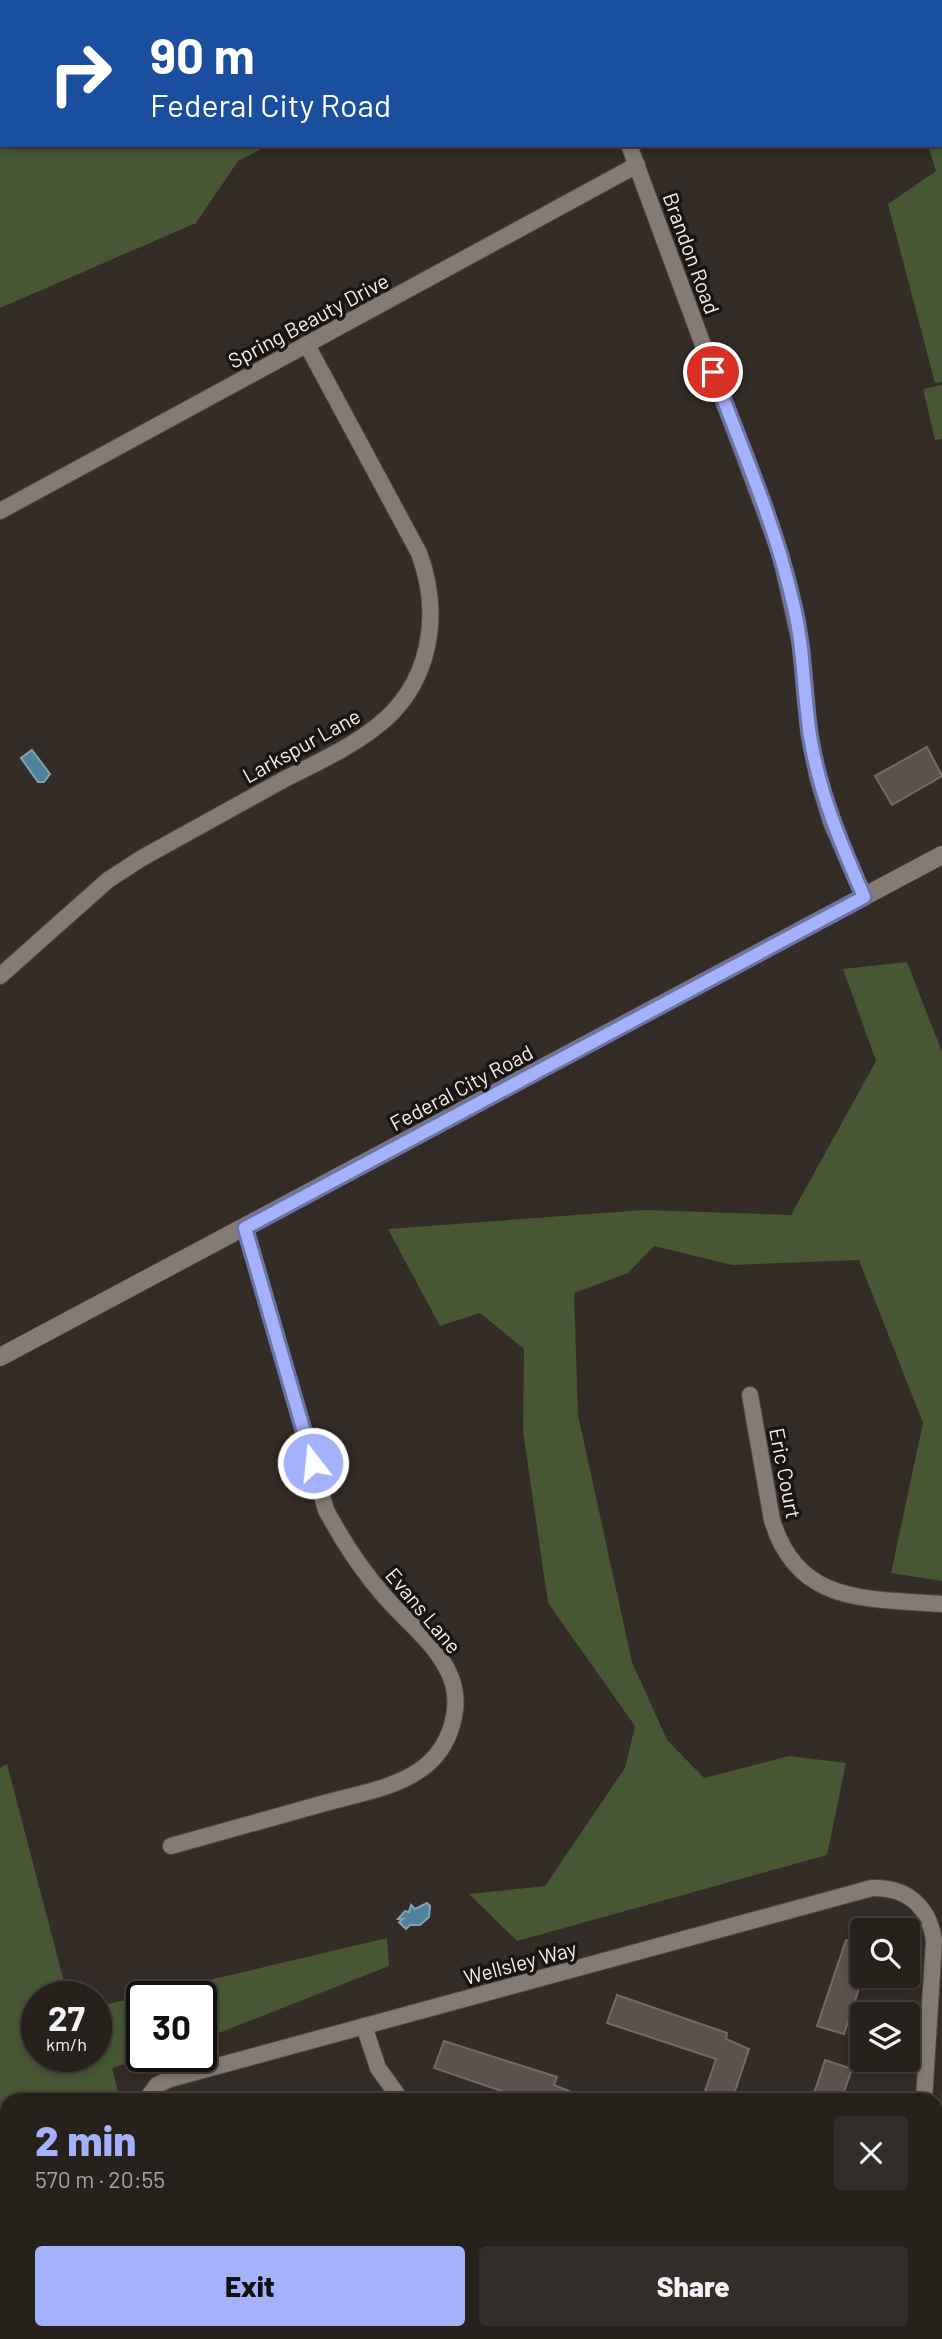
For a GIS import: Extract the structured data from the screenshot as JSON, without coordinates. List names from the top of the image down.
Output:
{
  "streets": {
    "street": [
      "Brandon Road",
      "Spring Beauty Drive",
      "Larkspur Lane",
      "Federal City Road",
      "Eric Court",
      "Evans Lane",
      "Wellsley Way"
    ]
  },
  "crossings": [
    ["Brandon Road", "Spring Beauty Drive"],
    ["Brandon Road", "Federal City Road"],
    ["Spring Beauty Drive", "Larkspur Lane"],
    ["Federal City Road", "Evans Lane"]
  ],
  "page": {
    "turn": ["90 m", "Federal City Road"],
    "speed": "27 km/h",
    "limit": "30",
    "heading": ["2 min", "570 m · 20:55"],
    "buttons": ["Exit", "Share"]
  }
}
